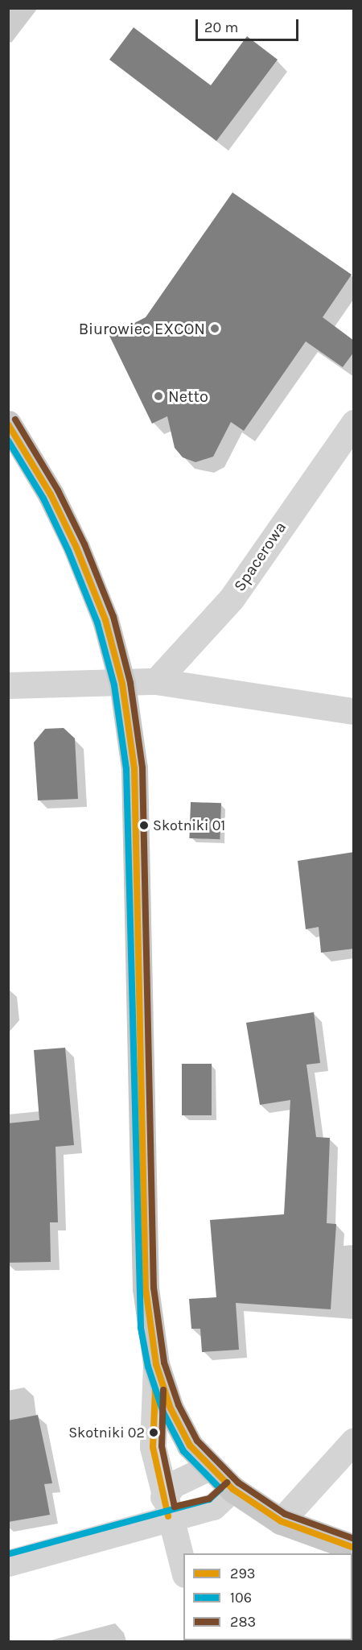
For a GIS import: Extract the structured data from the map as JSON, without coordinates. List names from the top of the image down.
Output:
{
  "streets": {
    "street": ["Spacerowa"]
  },
  "places": [
    "Biurowiec EXCON",
    "Netto",
    "Skotniki 01",
    "Skotniki 02"
  ],
  "lines": ["transit line 283", "transit line 293", "transit line 106"],
  "legend": ["293", "106", "283"],
  "scale_bar": "20 m"
}
